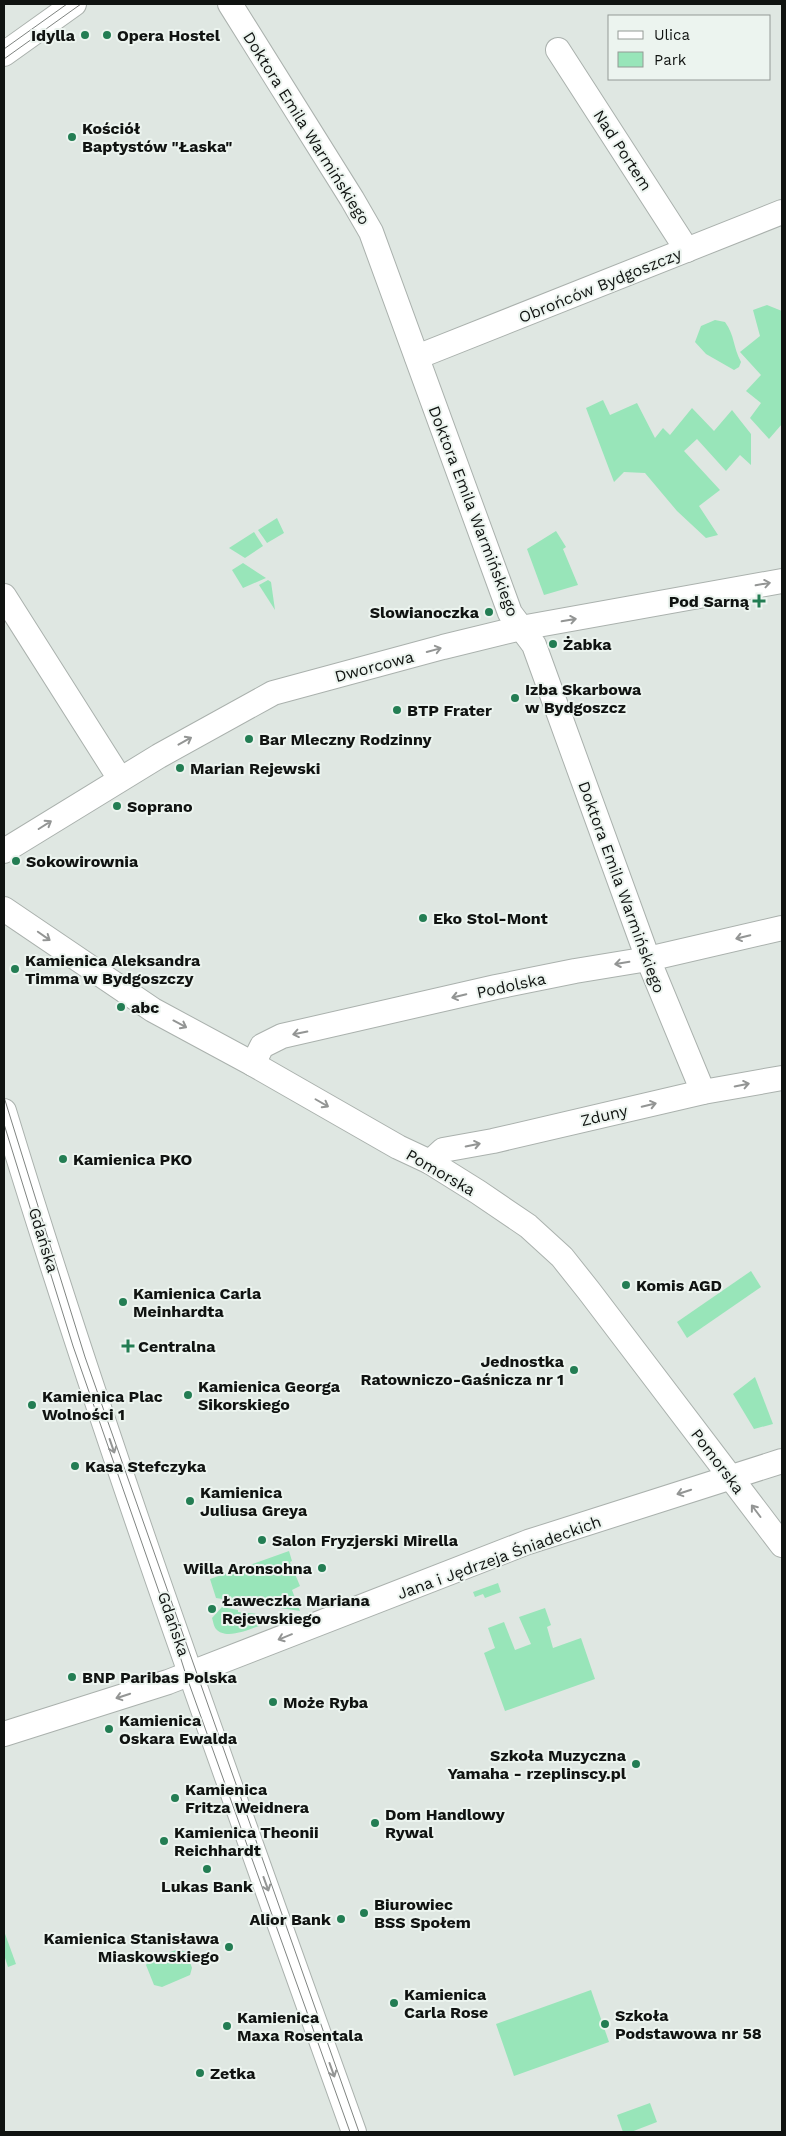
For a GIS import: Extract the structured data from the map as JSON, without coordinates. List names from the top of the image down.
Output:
{
  "streets": {
    "street": [
      "Doktora Emila Warmińskiego",
      "Nad Portem",
      "Obrońców Bydgoszczy",
      "Dworcowa",
      "Podolska",
      "Zduny",
      "Pomorska",
      "Gdańska",
      "Jana i Jędrzeja Śniadeckich"
    ]
  },
  "crossings": [
    ["Doktora Emila Warmińskiego", "Obrońców Bydgoszczy"],
    ["Doktora Emila Warmińskiego", "Dworcowa"],
    ["Doktora Emila Warmińskiego", "Podolska"],
    ["Doktora Emila Warmińskiego", "Zduny"],
    ["Nad Portem", "Obrońców Bydgoszczy"],
    ["Podolska", "Pomorska"],
    ["Zduny", "Pomorska"],
    ["Pomorska", "Jana i Jędrzeja Śniadeckich"],
    ["Gdańska", "Jana i Jędrzeja Śniadeckich"]
  ],
  "one_way": [
    "Dworcowa",
    "Podolska",
    "Zduny",
    "Gdańska",
    "Jana i Jędrzeja Śniadeckich"
  ],
  "places": {
    "other": [
      "Idylla",
      "Opera Hostel",
      "Kościół Baptystów \"Łaska\"",
      "Slowianoczka",
      "Żabka",
      "Izba Skarbowa w Bydgoszcz",
      "BTP Frater",
      "Bar Mleczny Rodzinny",
      "Marian Rejewski",
      "Soprano",
      "Sokowirownia",
      "Eko Stol-Mont",
      "Kamienica Aleksandra Timma w Bydgoszczy",
      "abc",
      "Kamienica PKO",
      "Komis AGD",
      "Kamienica Carla Meinhardta",
      "Jednostka Ratowniczo-Gaśnicza nr 1",
      "Kamienica Georga Sikorskiego",
      "Kamienica Plac Wolności 1",
      "Kasa Stefczyka",
      "Kamienica Juliusa Greya",
      "Salon Fryzjerski Mirella",
      "Willa Aronsohna",
      "Ławeczka Mariana Rejewskiego",
      "BNP Paribas Polska",
      "Może Ryba",
      "Kamienica Oskara Ewalda",
      "Szkoła Muzyczna Yamaha - rzeplinscy.pl",
      "Kamienica Fritza Weidnera",
      "Dom Handlowy Rywal",
      "Kamienica Theonii Reichhardt",
      "Lukas Bank",
      "Biurowiec BSS Społem",
      "Alior Bank",
      "Kamienica Stanisława Miaskowskiego",
      "Kamienica Carla Rose",
      "Szkoła Podstawowa nr 58",
      "Kamienica Maxa Rosentala",
      "Zetka"
    ],
    "health": ["Pod Sarną", "Centralna"]
  },
  "legend": ["Ulica", "Park"]
}
